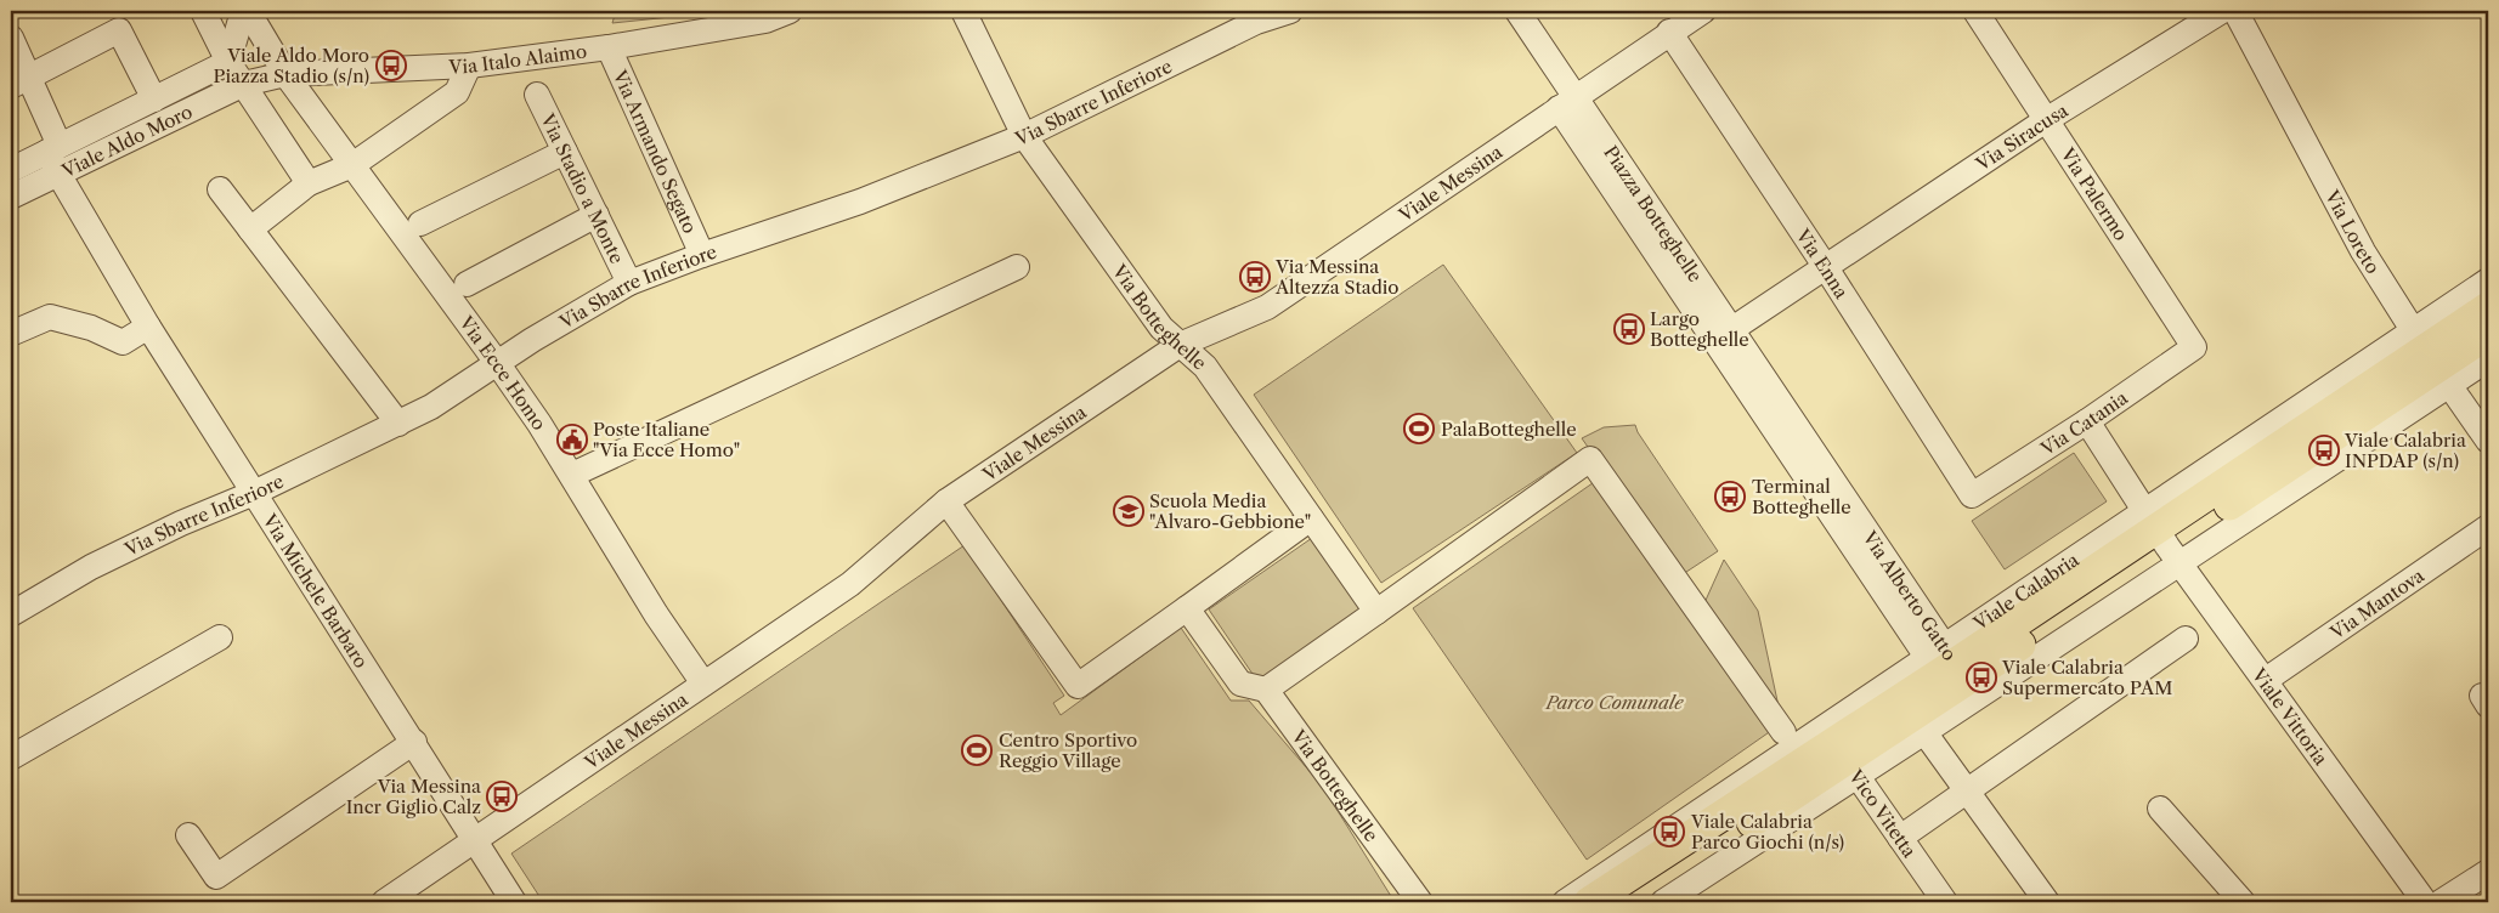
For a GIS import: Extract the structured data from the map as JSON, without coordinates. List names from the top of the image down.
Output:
{
  "streets": {
    "main road": ["Viale Calabria"],
    "street": [
      "Via Italo Alaimo",
      "Via Sbarre Inferiore",
      "Via Siracusa",
      "Viale Aldo Moro",
      "Via Armando Segato",
      "Viale Messina",
      "Via Stadio a Monte",
      "Via Palermo",
      "Piazza Botteghelle",
      "Via Loreto",
      "Via Enna",
      "Via Botteghelle",
      "Via Ecce Homo",
      "Via Catania",
      "Via Michele Barbaro",
      "Via Alberto Gatto",
      "Via Mantova",
      "Viale Vittoria",
      "Vico Vitetta"
    ]
  },
  "crossings": [
    ["Via Italo Alaimo", "Viale Aldo Moro"],
    ["Via Italo Alaimo", "Via Armando Segato"],
    ["Via Italo Alaimo", "Via Ecce Homo"],
    ["Via Sbarre Inferiore", "Via Armando Segato"],
    ["Via Sbarre Inferiore", "Via Stadio a Monte"],
    ["Via Sbarre Inferiore", "Via Botteghelle"],
    ["Via Sbarre Inferiore", "Via Ecce Homo"],
    ["Via Sbarre Inferiore", "Via Michele Barbaro"],
    ["Via Siracusa", "Via Palermo"],
    ["Via Siracusa", "Via Enna"],
    ["Viale Aldo Moro", "Via Michele Barbaro"],
    ["Viale Messina", "Piazza Botteghelle"],
    ["Viale Messina", "Via Enna"],
    ["Viale Messina", "Via Botteghelle"],
    ["Viale Messina", "Via Ecce Homo"],
    ["Viale Messina", "Via Michele Barbaro"],
    ["Via Palermo", "Via Catania"],
    ["Piazza Botteghelle", "Via Alberto Gatto"],
    ["Via Loreto", "Viale Calabria"],
    ["Via Enna", "Via Catania"],
    ["Via Catania", "Viale Vittoria"],
    ["Viale Calabria", "Via Alberto Gatto"],
    ["Viale Calabria", "Viale Vittoria"],
    ["Viale Calabria", "Vico Vitetta"],
    ["Via Mantova", "Viale Vittoria"]
  ],
  "parks": ["Parco Comunale"],
  "places": {
    "bus stop": [
      "Viale Aldo Moro Piazza Stadio (s/n)",
      "Via Messina Altezza Stadio",
      "Largo Botteghelle",
      "Viale Calabria INPDAP (s/n)",
      "Terminal Botteghelle",
      "Viale Calabria Supermercato PAM",
      "Via Messina Incr Giglio Calz",
      "Viale Calabria Parco Giochi (n/s)"
    ],
    "sports": ["PalaBotteghelle", "Centro Sportivo Reggio Village"],
    "public building": ["Poste Italiane \"Via Ecce Homo\""],
    "school or university": ["Scuola Media \"Alvaro-Gebbione\""]
  }
}
